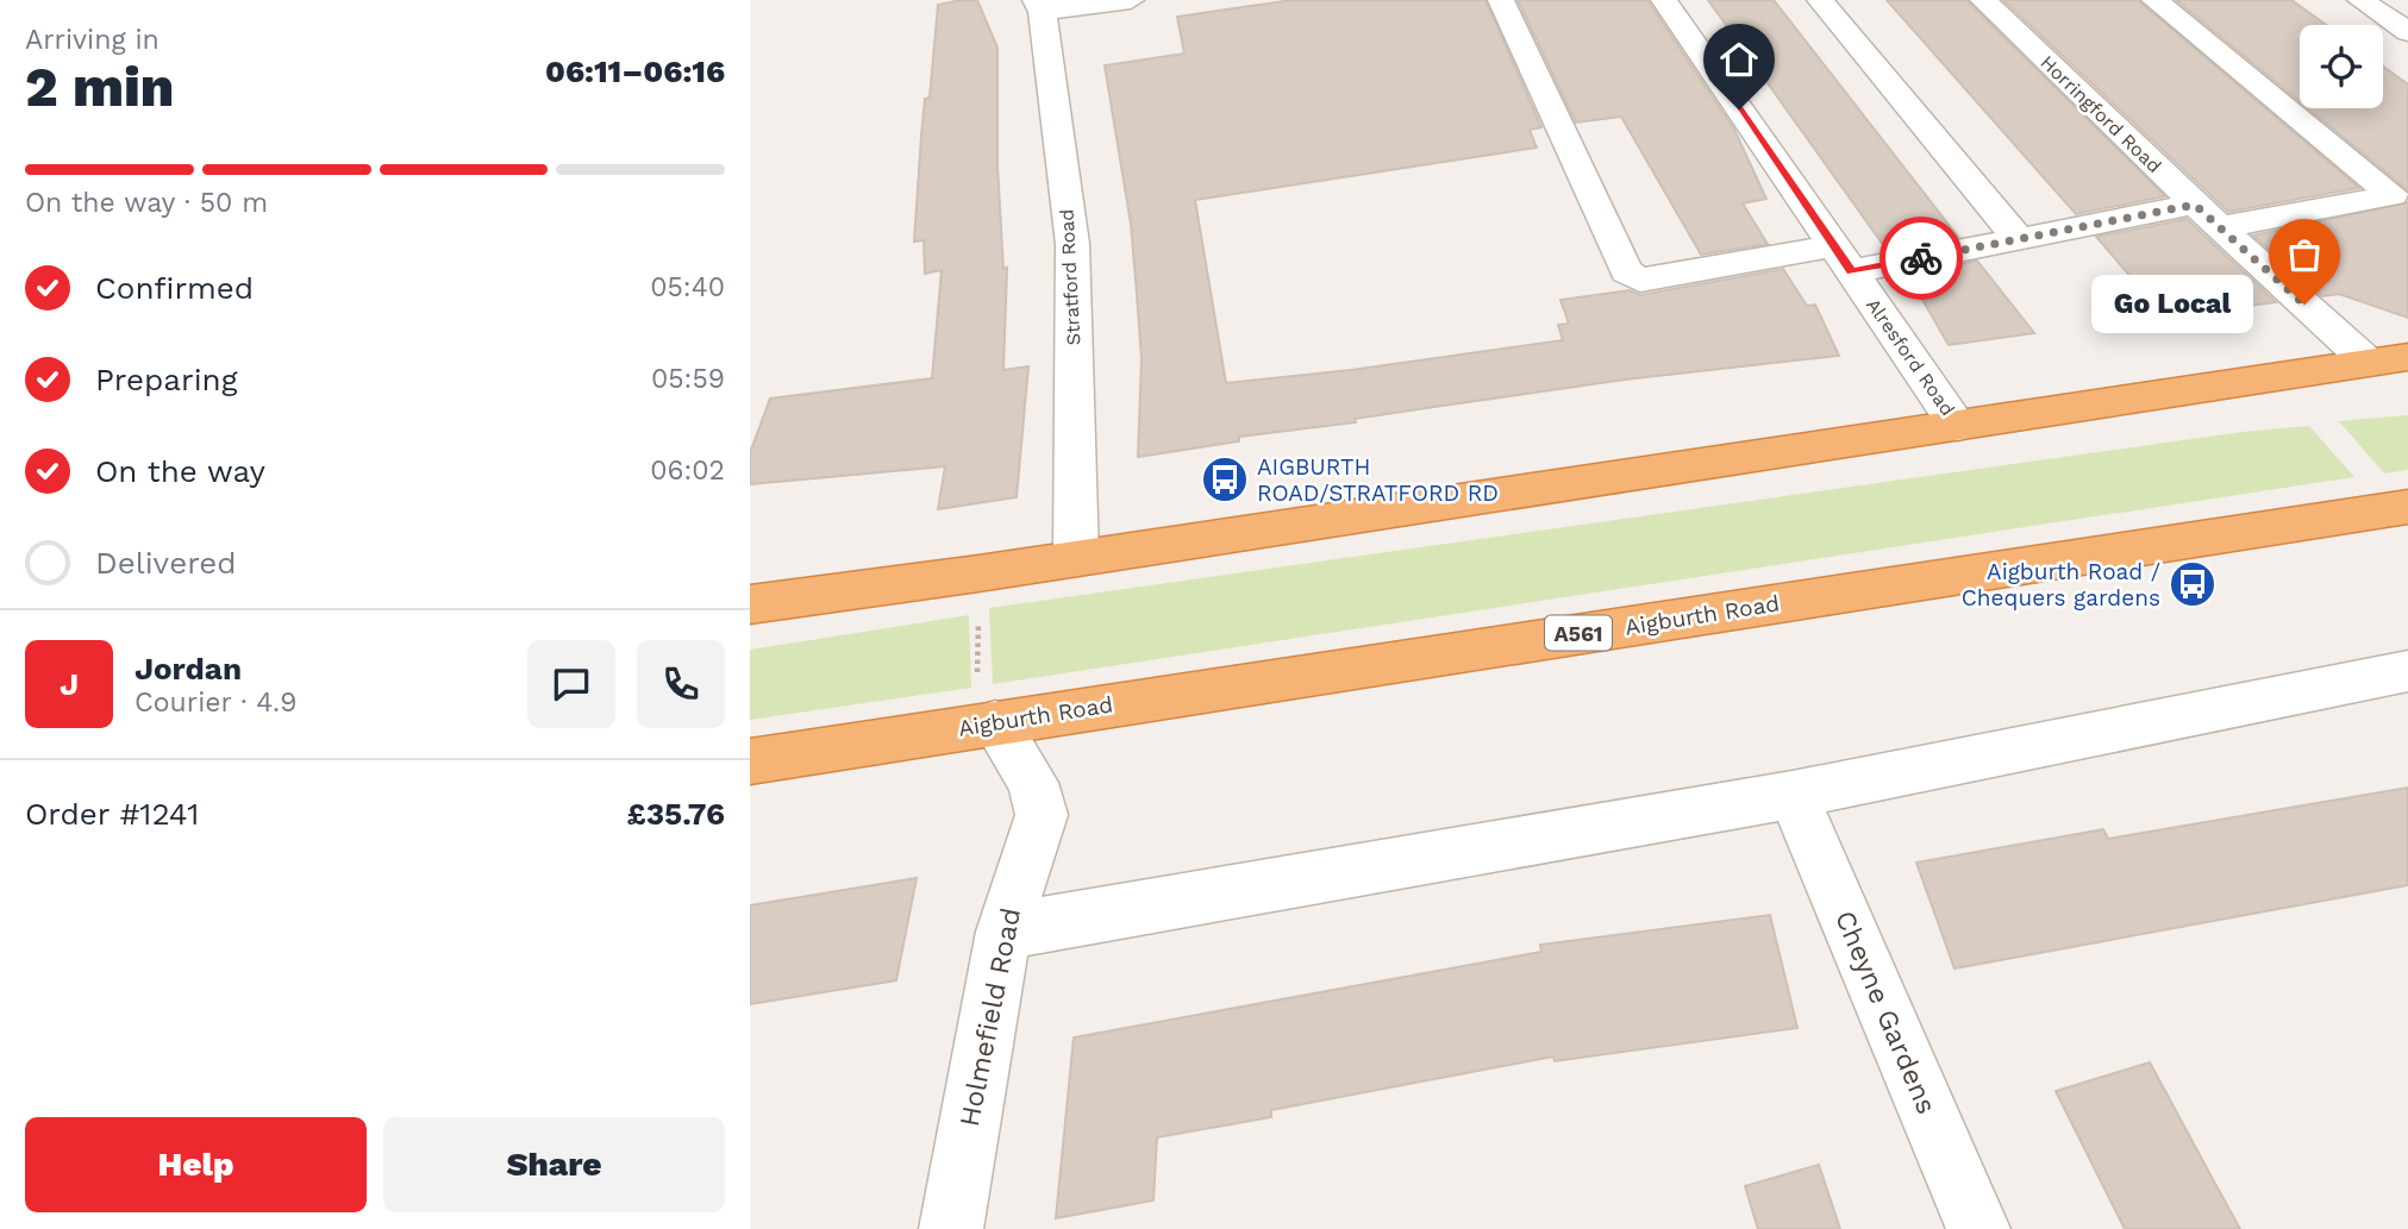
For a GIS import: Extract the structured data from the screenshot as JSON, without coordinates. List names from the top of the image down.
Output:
{
  "streets": {
    "highway": ["Aigburth Road", "A561"],
    "street": [
      "Horringford Road",
      "Stratford Road",
      "Alresford Road",
      "Cheyne Gardens",
      "Holmefield Road"
    ]
  },
  "crossings": [
    ["Aigburth Road", "Holmefield Road"]
  ],
  "places": {
    "other": ["Go Local"],
    "bus stop": ["AIGBURTH ROAD/STRATFORD RD", "Aigburth Road / Chequers gardens"]
  },
  "page": {
    "heading": ["2 min", "Arriving in", "06:11–06:16"],
    "panel": [
      "Jordan",
      "Courier · 4.9",
      "Order #1241",
      "£35.76"
    ],
    "bar": "On the way · 50 m",
    "list": [
      ["Confirmed", "05:40"],
      ["Preparing", "05:59"],
      ["On the way", "06:02"],
      "Delivered"
    ],
    "bubble": "Go Local",
    "round": "J",
    "buttons": ["Help", "Share"]
  }
}
